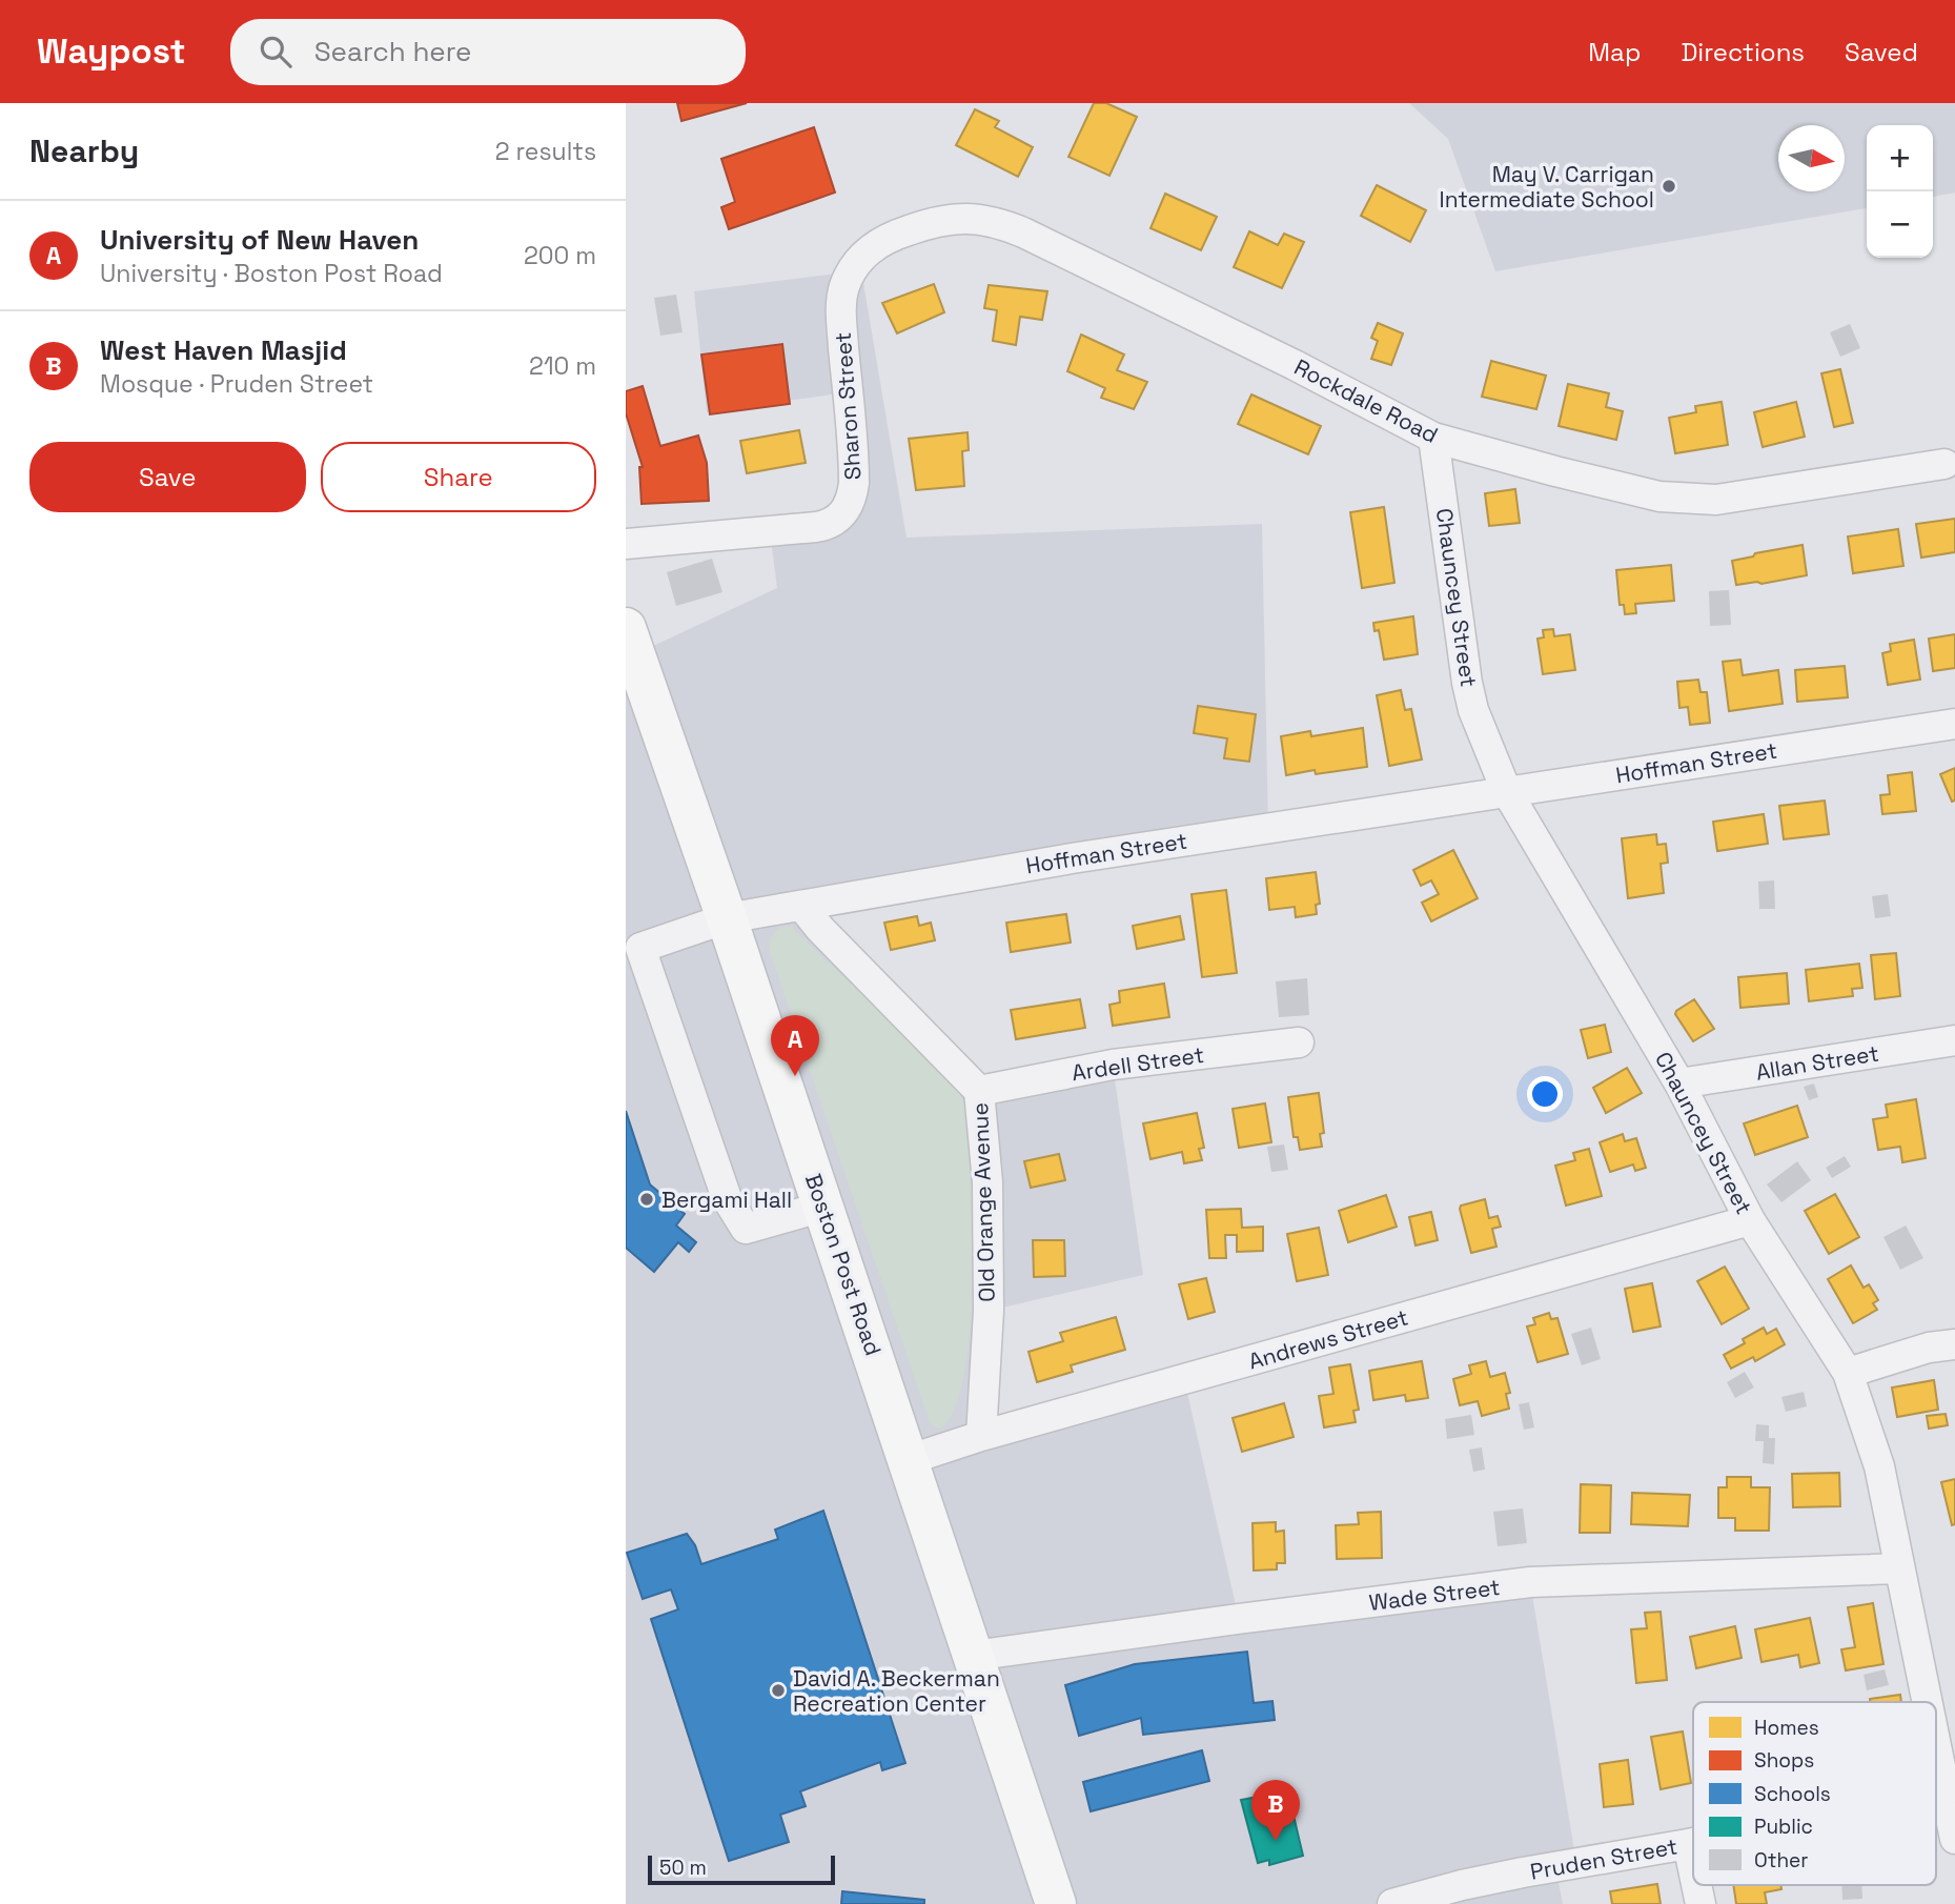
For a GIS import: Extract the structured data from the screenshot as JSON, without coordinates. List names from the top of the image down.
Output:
{
  "streets": {
    "main road": ["Boston Post Road"],
    "street": [
      "Rockdale Road",
      "Sharon Street",
      "Chauncey Street",
      "Hoffman Street",
      "Allan Street",
      "Ardell Street",
      "Old Orange Avenue",
      "Andrews Street",
      "Wade Street",
      "Pruden Street"
    ]
  },
  "crossings": [
    ["Rockdale Road", "Sharon Street"],
    ["Rockdale Road", "Chauncey Street"],
    ["Chauncey Street", "Hoffman Street"],
    ["Chauncey Street", "Allan Street"],
    ["Chauncey Street", "Andrews Street"],
    ["Chauncey Street", "Wade Street"],
    ["Chauncey Street", "Pruden Street"],
    ["Hoffman Street", "Old Orange Avenue"],
    ["Hoffman Street", "Boston Post Road"],
    ["Ardell Street", "Old Orange Avenue"],
    ["Old Orange Avenue", "Andrews Street"],
    ["Boston Post Road", "Andrews Street"],
    ["Boston Post Road", "Wade Street"]
  ],
  "places": ["May V. Carrigan Intermediate School", "Bergami Hall", "David A. Beckerman Recreation Center"],
  "legend": [
    "Homes",
    "Shops",
    "Schools",
    "Public",
    "Other"
  ],
  "scale_bar": "50 m",
  "north": "right",
  "page": {
    "header": "Waypost",
    "search": "Search here",
    "nav": ["Map", "Directions", "Saved"],
    "heading": ["Nearby", "2 results"],
    "map_buttons": ["+", "−"],
    "list": [
      {
        "mark": "A",
        "name": "University of New Haven",
        "note": "University · Boston Post Road",
        "value": "200 m"
      },
      {
        "mark": "B",
        "name": "West Haven Masjid",
        "note": "Mosque · Pruden Street",
        "value": "210 m"
      }
    ],
    "buttons": ["Save", "Share"],
    "pins": ["A", "B"],
    "scale": "50 m"
  }
}
